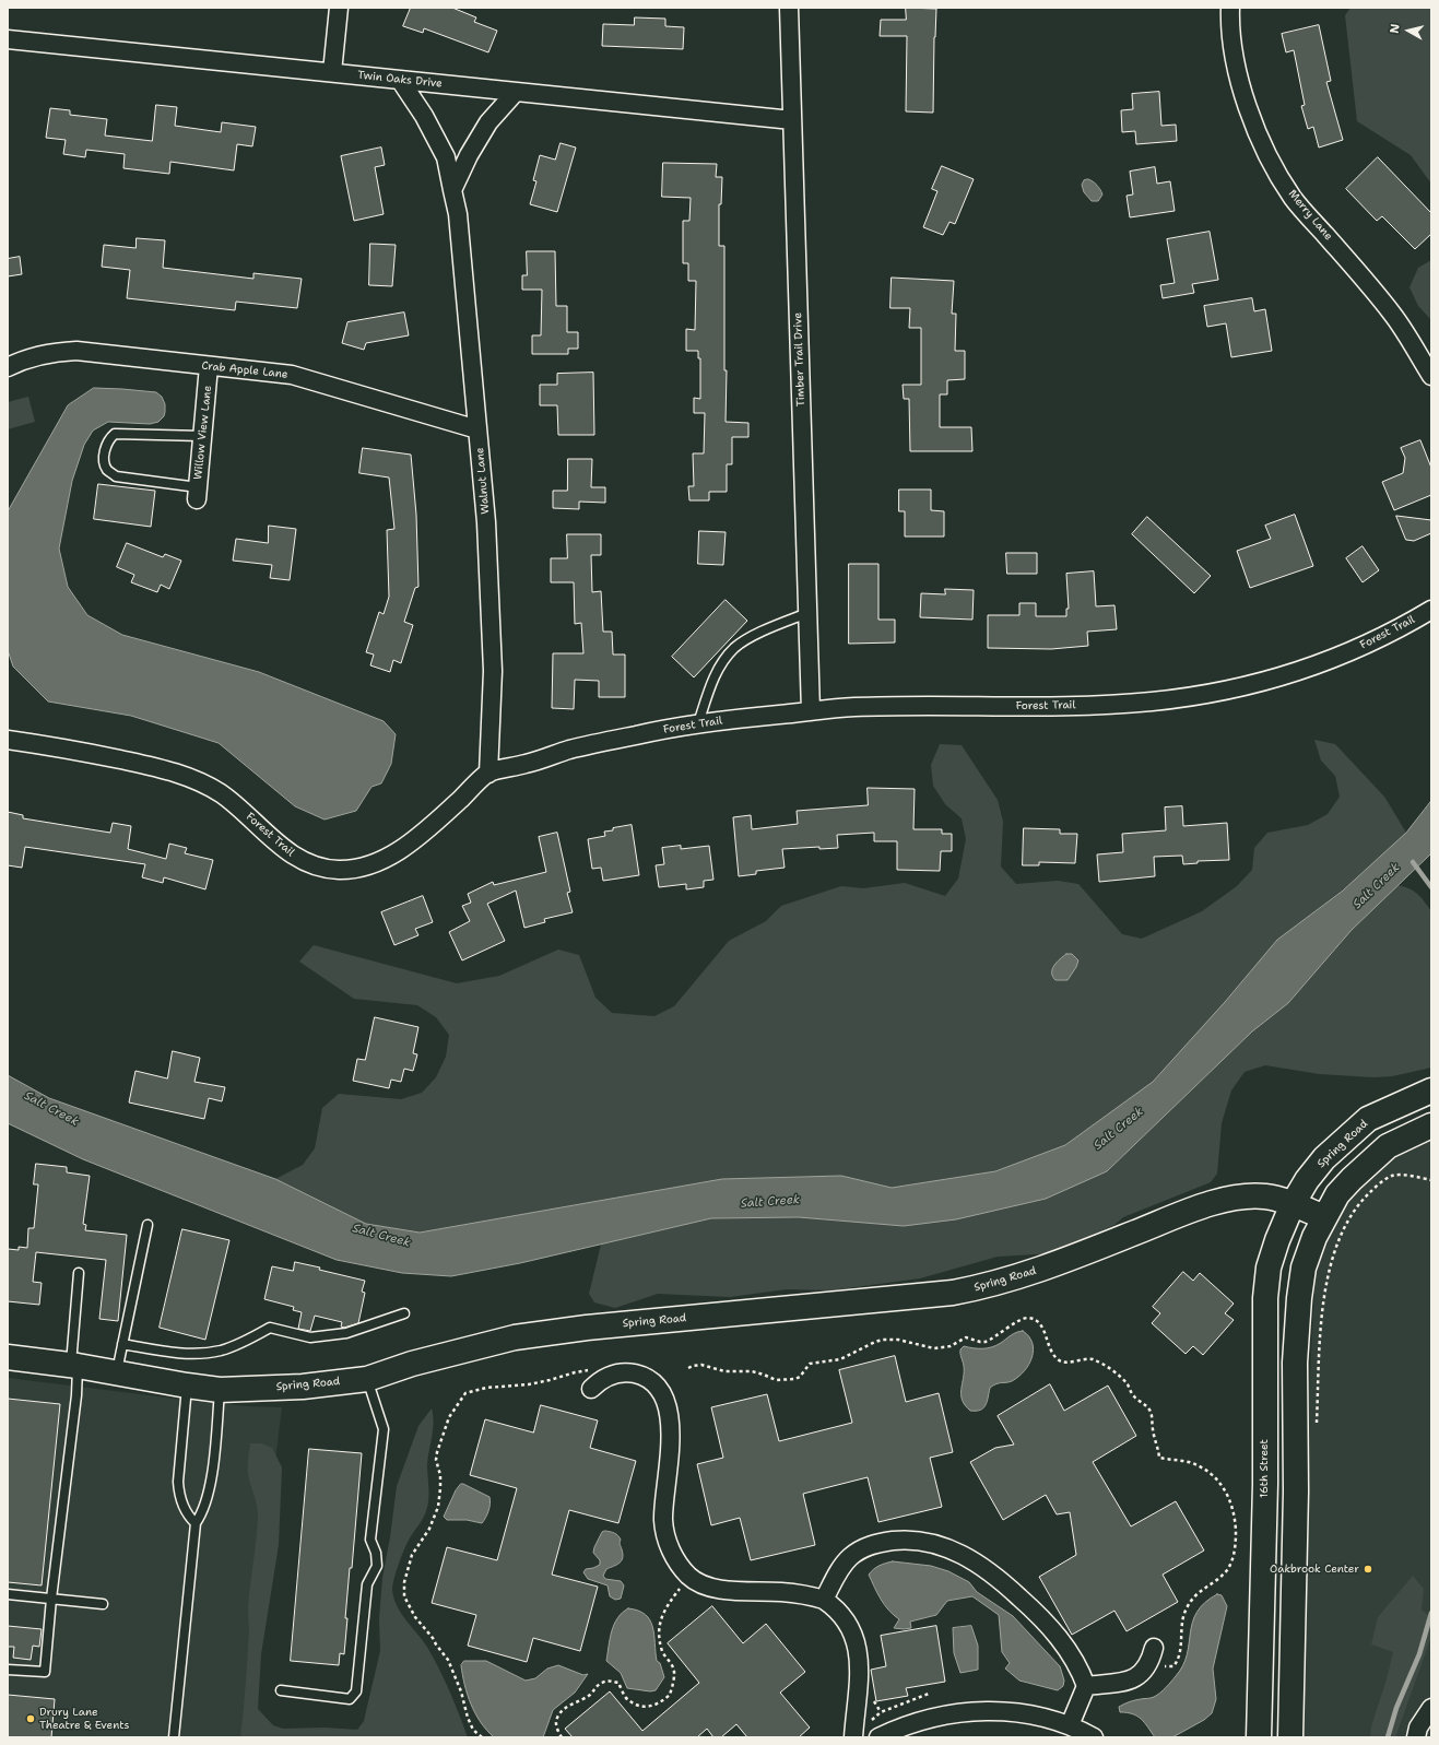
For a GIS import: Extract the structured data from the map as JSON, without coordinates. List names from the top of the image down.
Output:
{
  "streets": {
    "street": [
      "Twin Oaks Drive",
      "Merry Lane",
      "Timber Trail Drive",
      "Crab Apple Lane",
      "Willow View Lane",
      "Walnut Lane",
      "Forest Trail",
      "Spring Road",
      "16th Street"
    ]
  },
  "crossings": [
    ["Twin Oaks Drive", "Timber Trail Drive"],
    ["Twin Oaks Drive", "Walnut Lane"],
    ["Timber Trail Drive", "Forest Trail"],
    ["Crab Apple Lane", "Willow View Lane"],
    ["Crab Apple Lane", "Walnut Lane"],
    ["Walnut Lane", "Forest Trail"],
    ["Spring Road", "16th Street"]
  ],
  "water": ["Salt Creek"],
  "places": ["Oakbrook Center", "Drury Lane Theatre & Events"],
  "north": "left"
}
